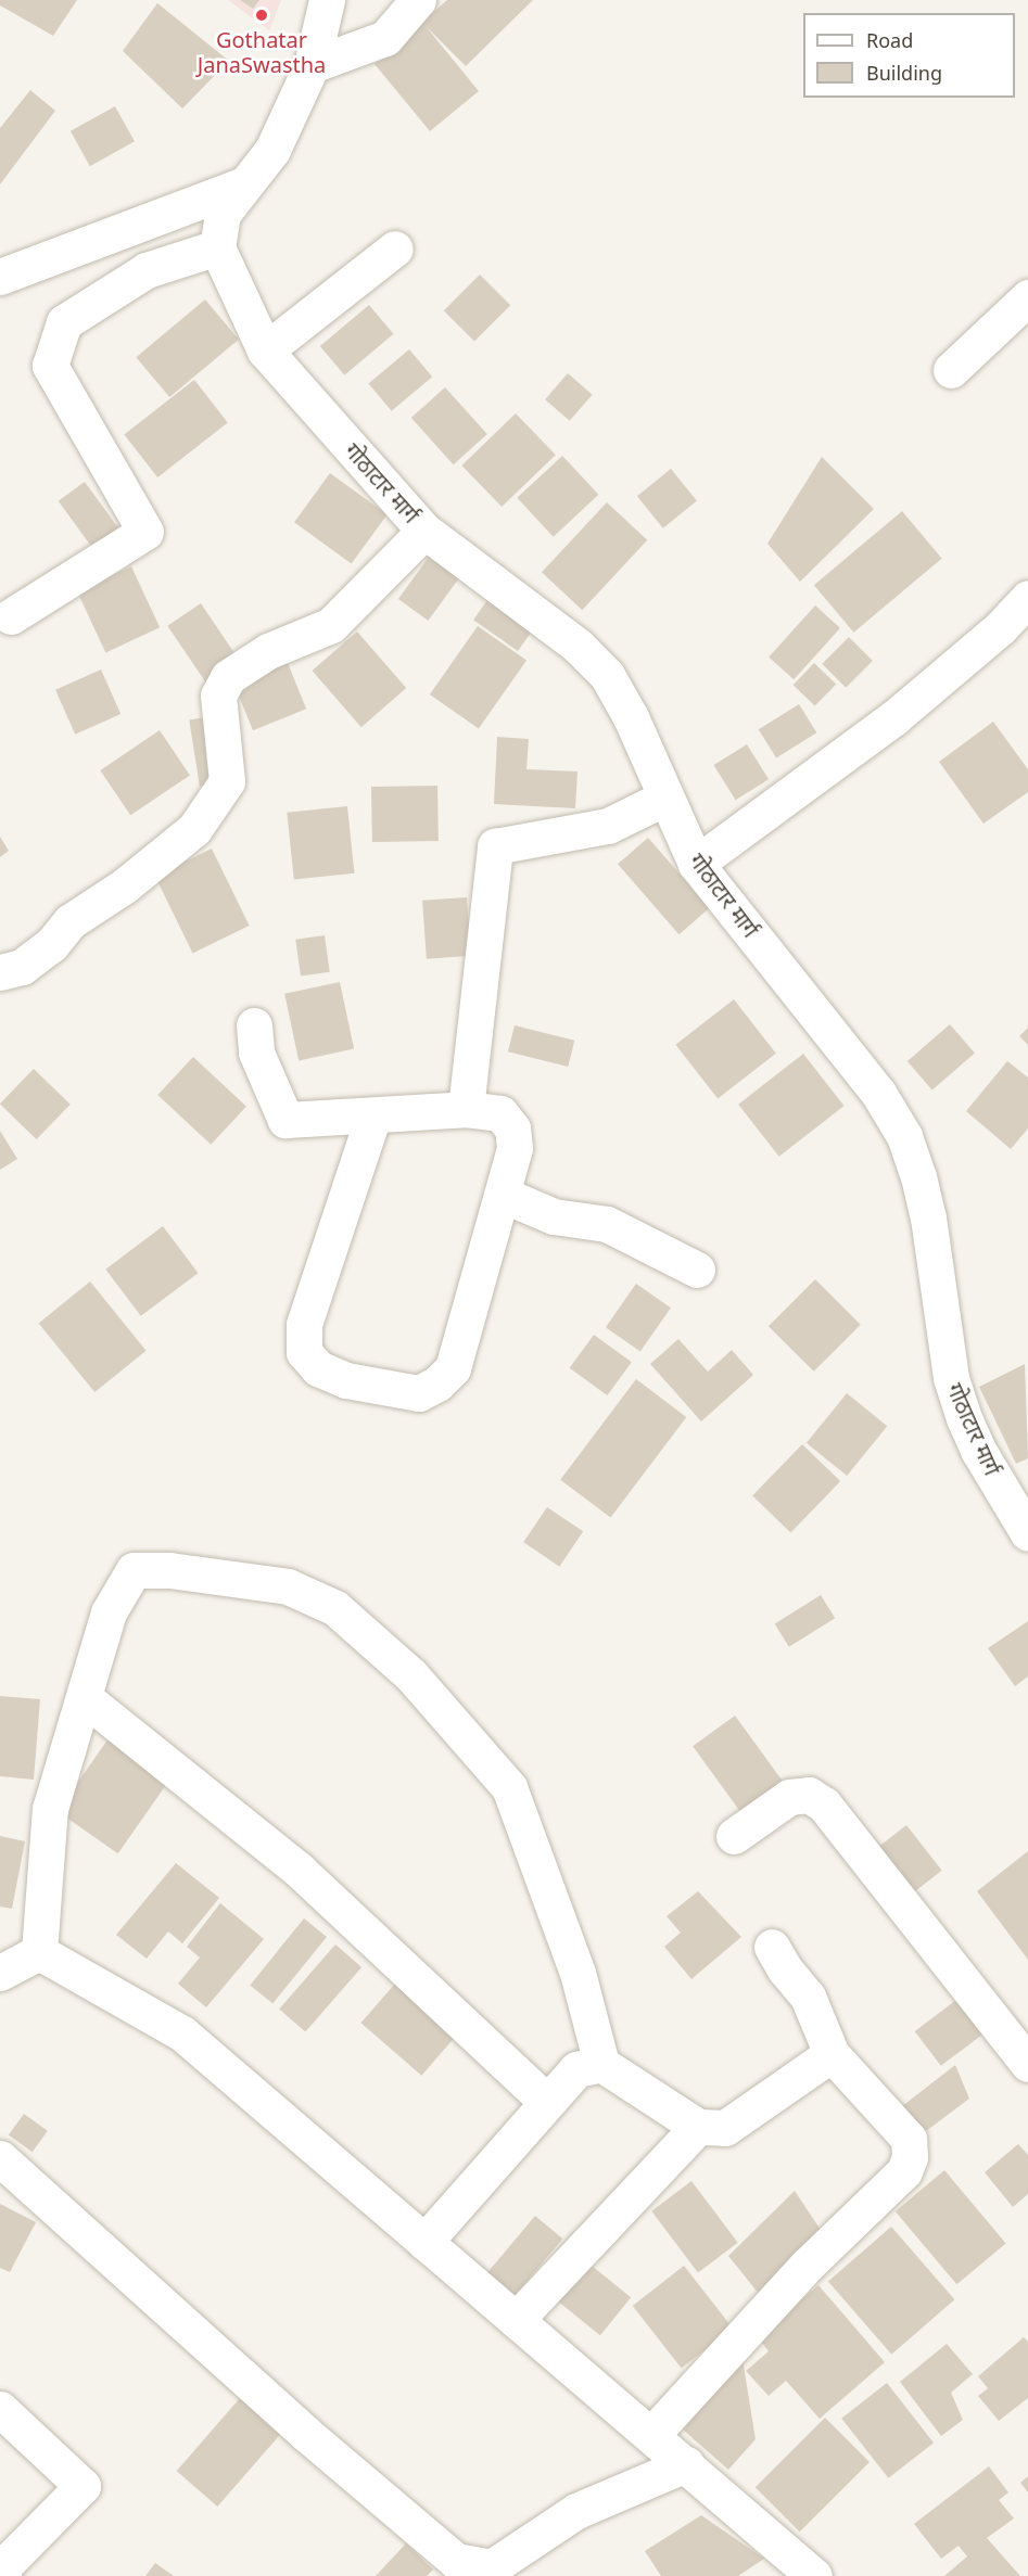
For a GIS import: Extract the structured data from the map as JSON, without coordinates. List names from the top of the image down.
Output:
{
  "streets": {
    "street": ["गोठाटार मार्ग"]
  },
  "places": ["Gothatar JanaSwastha"],
  "legend": ["Road", "Building"]
}
